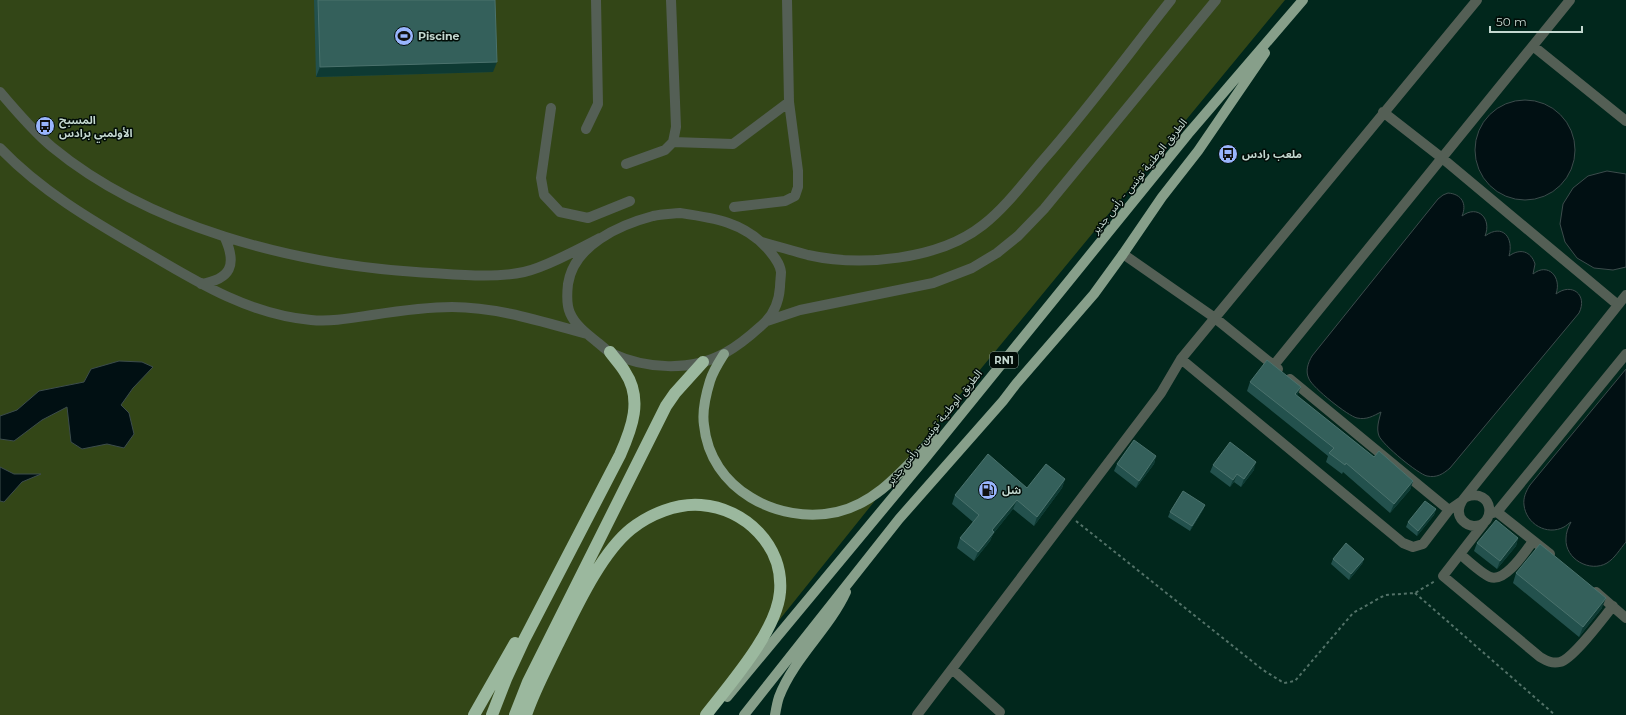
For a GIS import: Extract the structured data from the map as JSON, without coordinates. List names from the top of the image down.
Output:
{
  "streets": {
    "main road": ["الطريق الوطنية تونس - رأس جدير", "RN1"]
  },
  "places": {
    "sports": ["Piscine"],
    "bus stop": ["المسبح الأولمبي برادس", "ملعب رادس"],
    "fuel station": ["شل"]
  },
  "scale_bar": "50 m"
}
